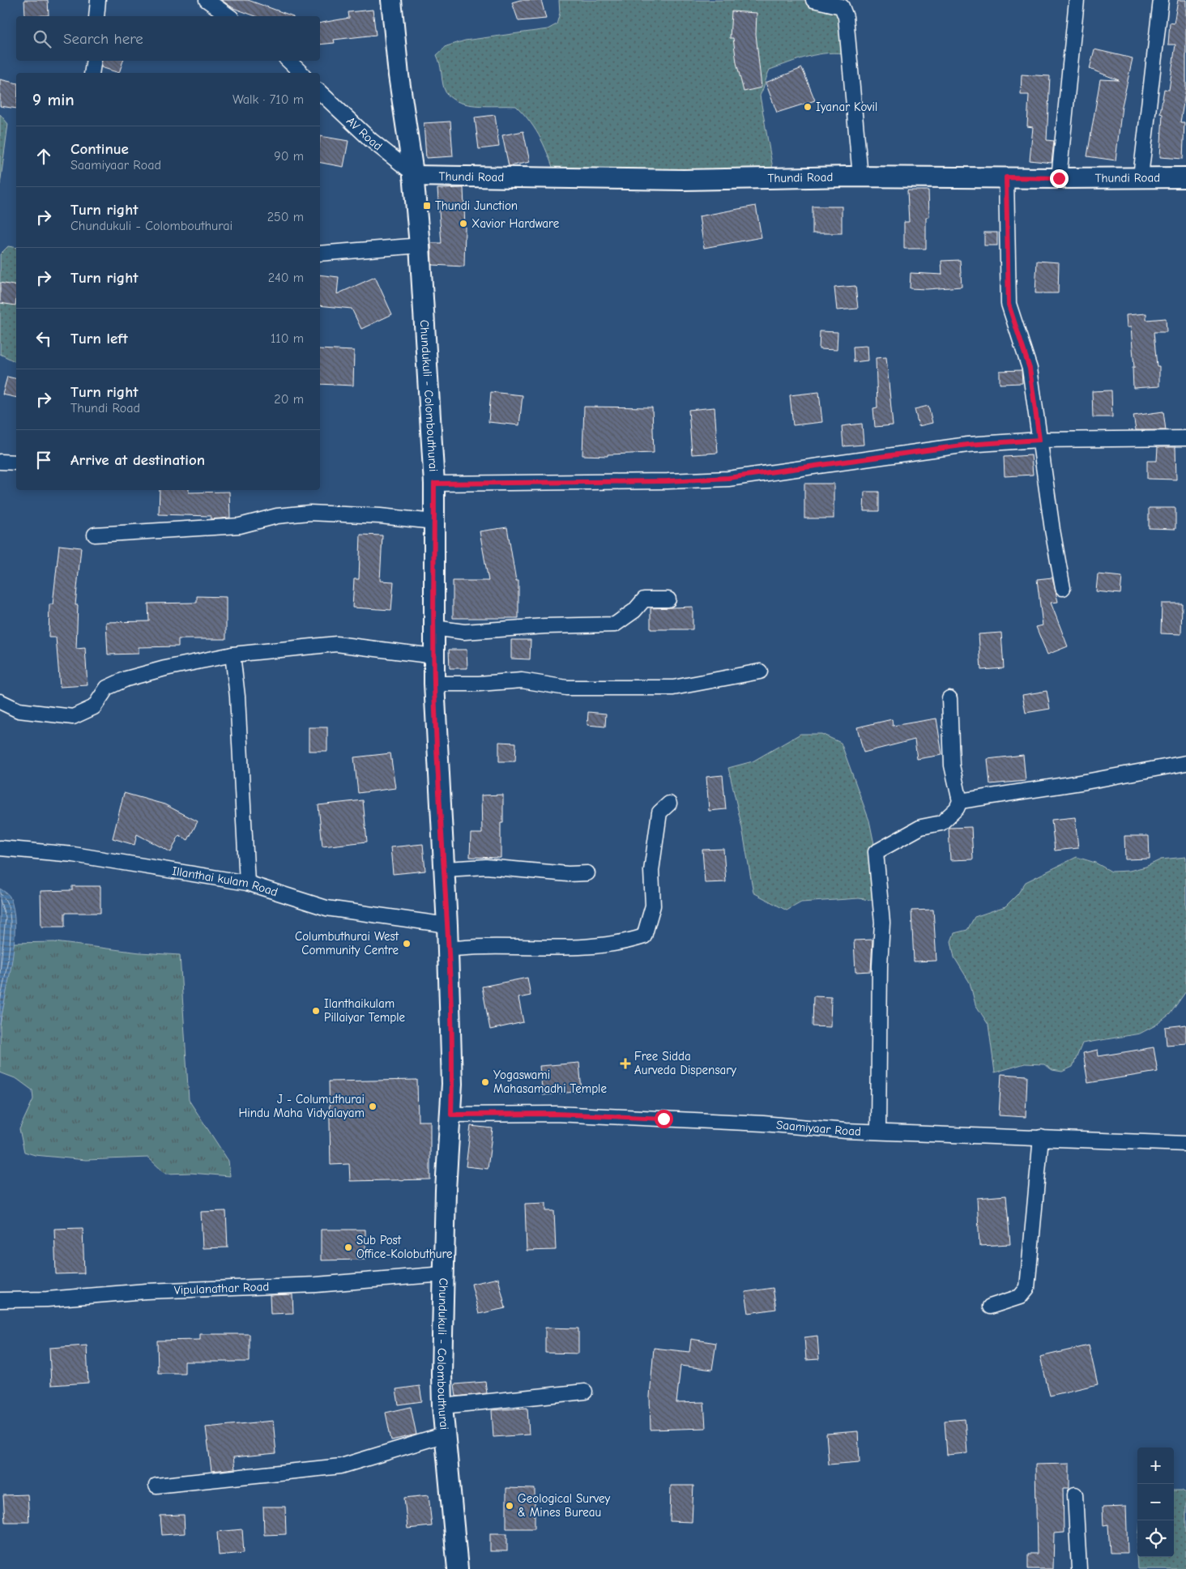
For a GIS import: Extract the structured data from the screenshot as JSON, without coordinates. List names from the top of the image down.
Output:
{
  "streets": {
    "main road": ["Thundi Road", "Chundukuli - Colombouthurai"],
    "street": [
      "AV Road",
      "Illanthai kulam Road",
      "Saamiyaar Road",
      "Vipulanathar Road"
    ]
  },
  "crossings": [
    ["AV Road", "Thundi Road"],
    ["AV Road", "Chundukuli - Colombouthurai"],
    ["Thundi Road", "Chundukuli - Colombouthurai"],
    ["Chundukuli - Colombouthurai", "Illanthai kulam Road"],
    ["Chundukuli - Colombouthurai", "Saamiyaar Road"],
    ["Chundukuli - Colombouthurai", "Vipulanathar Road"]
  ],
  "places": {
    "other": [
      "Iyanar Kovil",
      "Xavior Hardware",
      "Columbuthurai West Community Centre",
      "Ilanthaikulam Pillaiyar Temple",
      "Yogaswami Mahasamadhi Temple",
      "J - Columuthurai Hindu Maha Vidyalayam",
      "Sub Post Office-Kolobuthure",
      "Geological Survey & Mines Bureau"
    ],
    "transit": ["Thundi Junction"],
    "health": ["Free Sidda Aurveda Dispensary"]
  },
  "page": {
    "search": "Search here",
    "heading": ["9 min", "Walk · 710 m"],
    "list": [
      ["Continue", "Saamiyaar Road", "90 m"],
      ["Turn right", "Chundukuli - Colombouthurai", "250 m"],
      ["Turn right", "240 m"],
      ["Turn left", "110 m"],
      ["Turn right", "Thundi Road", "20 m"],
      "Arrive at destination"
    ],
    "map_buttons": ["+", "−"]
  }
}
